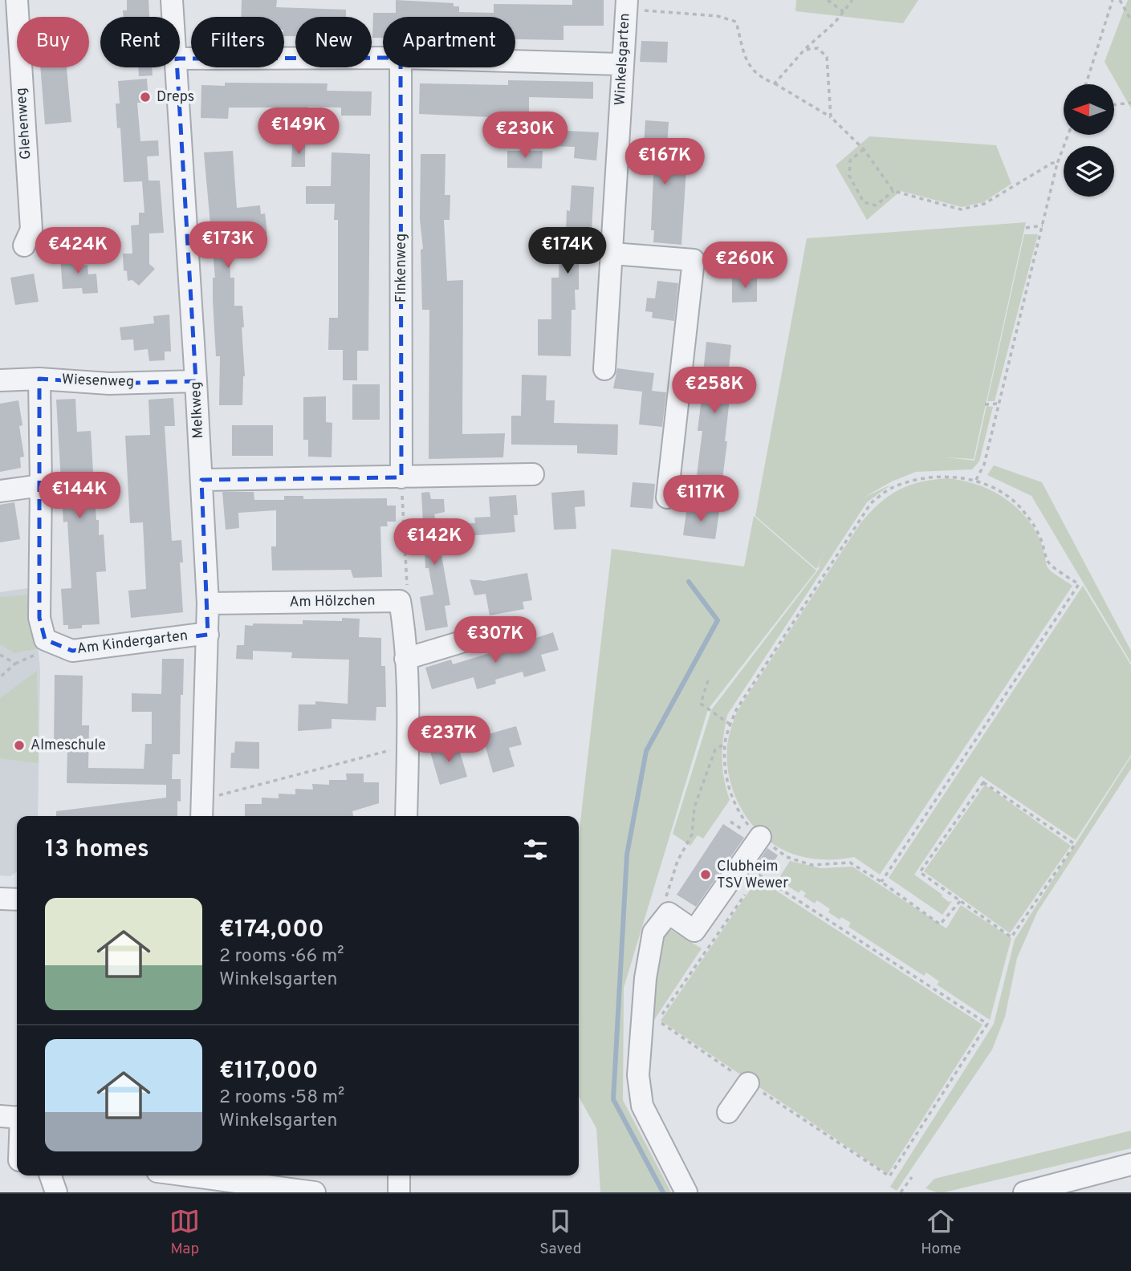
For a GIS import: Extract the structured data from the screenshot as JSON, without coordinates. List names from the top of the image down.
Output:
{
  "streets": {
    "street": [
      "Winkelsgarten",
      "Glehenweg",
      "Finkenweg",
      "Wiesenweg",
      "Melkweg",
      "Am Hölzchen",
      "Am Kindergarten"
    ]
  },
  "crossings": [
    ["Wiesenweg", "Melkweg"],
    ["Wiesenweg", "Am Kindergarten"],
    ["Melkweg", "Am Hölzchen"],
    ["Melkweg", "Am Kindergarten"]
  ],
  "places": ["Dreps", "Almeschule", "Clubheim TSV Wewer"],
  "north": "left",
  "page": {
    "chip": [
      "Buy",
      "Rent",
      "Filters",
      "New",
      "Apartment"
    ],
    "price": [
      "€149K",
      "€230K",
      "€167K",
      "€173K",
      "€424K",
      "€174K",
      "€260K",
      "€258K",
      "€144K",
      "€117K",
      "€142K",
      "€307K",
      "€237K"
    ],
    "heading": "13 homes",
    "list": [
      {
        "name": "€174,000",
        "note": "2 rooms · 66 m² · Winkelsgarten"
      },
      {
        "name": "€117,000",
        "note": "2 rooms · 58 m² · Winkelsgarten"
      }
    ],
    "tabs": ["Map", "Saved", "Home"]
  }
}
